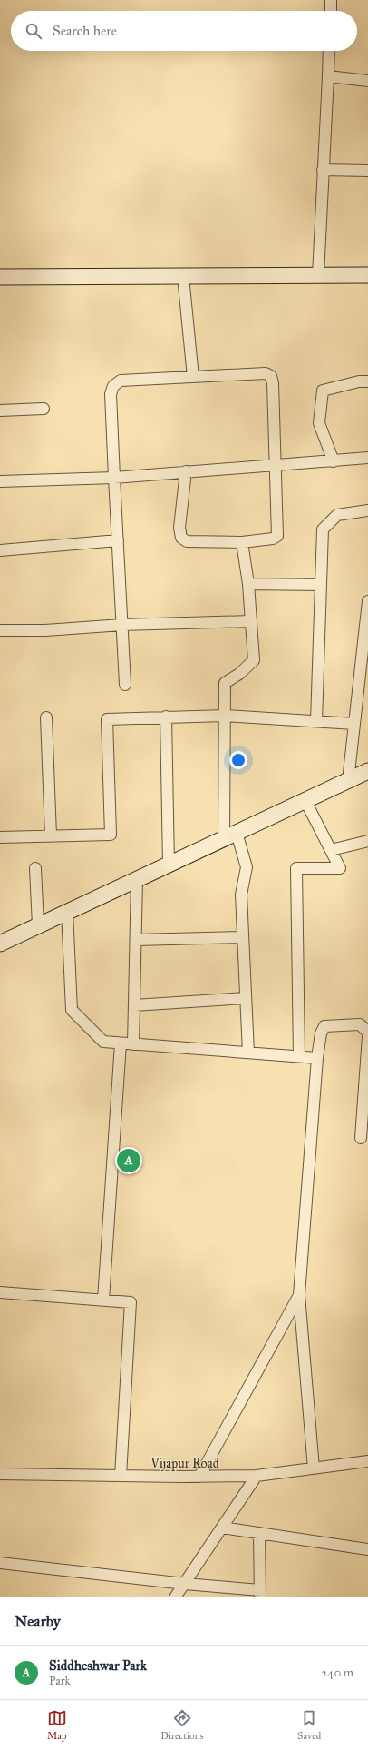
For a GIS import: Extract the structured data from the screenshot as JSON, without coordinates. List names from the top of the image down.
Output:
{
  "streets": {
    "street": ["Vijapur Road"]
  },
  "page": {
    "search": "Search here",
    "pins": "A",
    "heading": "Nearby",
    "list": [
      {
        "mark": "A",
        "name": "Siddheshwar Park",
        "note": "Park",
        "value": "240 m"
      }
    ],
    "nav": ["Map", "Directions", "Saved"]
  }
}
